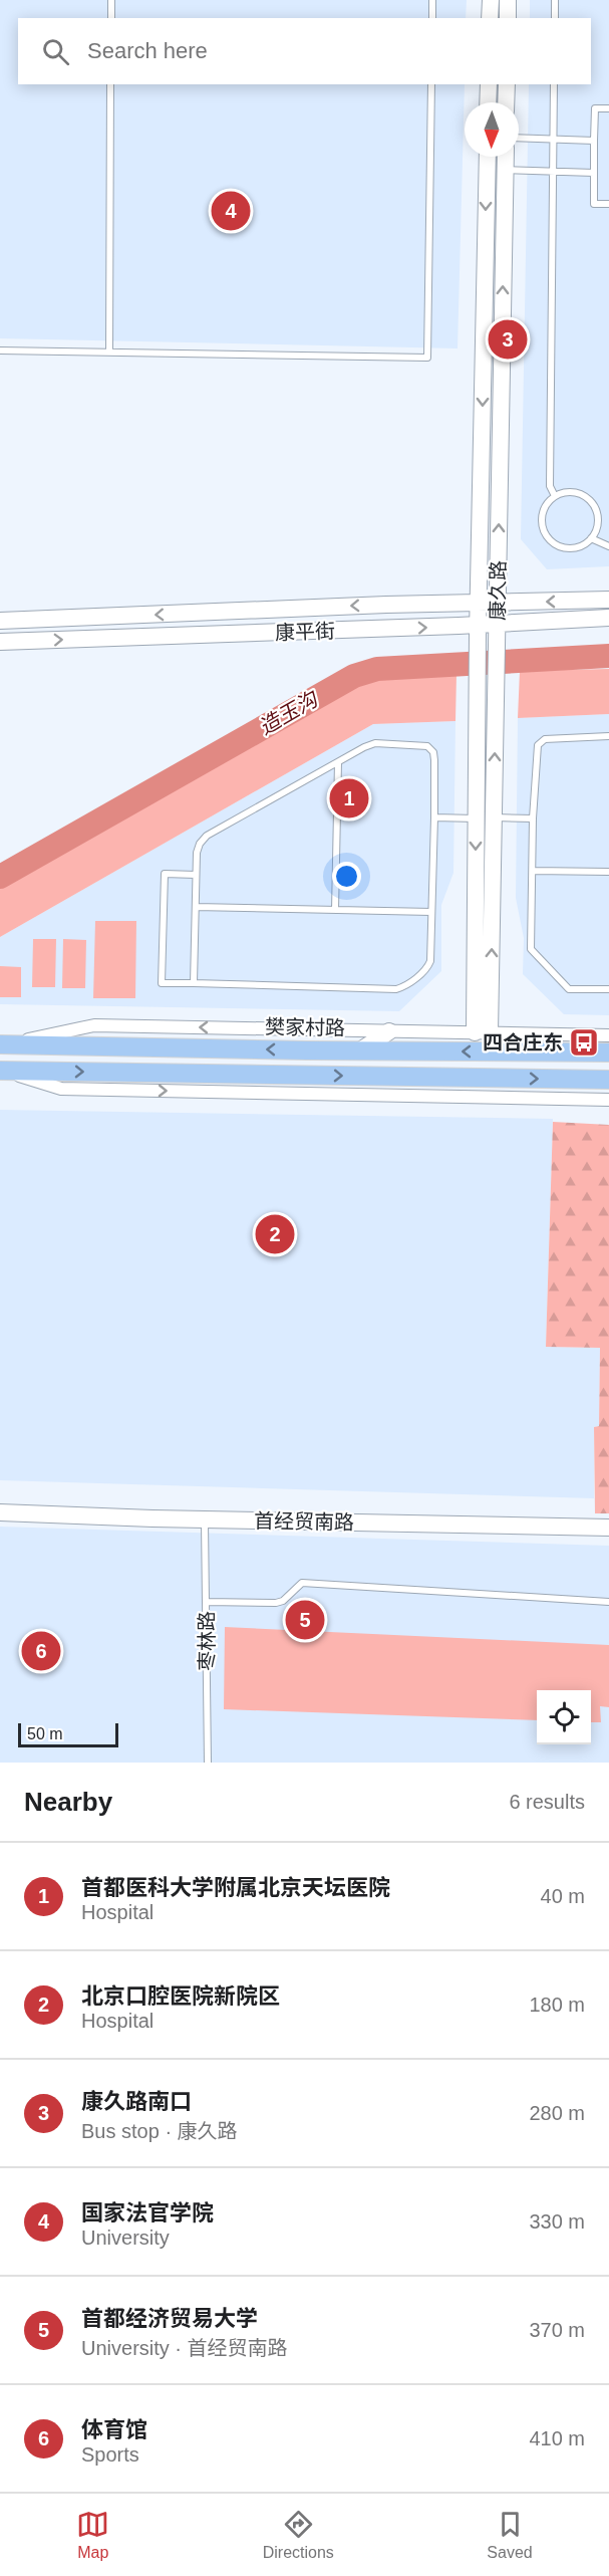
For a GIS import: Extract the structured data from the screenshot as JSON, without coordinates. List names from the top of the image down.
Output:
{
  "streets": {
    "main road": ["樊家村路"],
    "street": ["康久路", "康平街", "首经贸南路"],
    "lane": ["枣林路"]
  },
  "crossings": [
    ["康久路", "康平街"],
    ["首经贸南路", "枣林路"]
  ],
  "water": ["造玉沟"],
  "places": {
    "bus stop": ["四合庄东"]
  },
  "scale_bar": "50 m",
  "north": "bottom",
  "page": {
    "search": "Search here",
    "pins": [
      "4",
      "3",
      "1",
      "2",
      "5",
      "6"
    ],
    "scale": "50 m",
    "heading": ["Nearby", "6 results"],
    "list": [
      {
        "mark": "1",
        "name": "首都医科大学附属北京天坛医院",
        "note": "Hospital",
        "value": "40 m"
      },
      {
        "mark": "2",
        "name": "北京口腔医院新院区",
        "note": "Hospital",
        "value": "180 m"
      },
      {
        "mark": "3",
        "name": "康久路南口",
        "note": "Bus stop · 康久路",
        "value": "280 m"
      },
      {
        "mark": "4",
        "name": "国家法官学院",
        "note": "University",
        "value": "330 m"
      },
      {
        "mark": "5",
        "name": "首都经济贸易大学",
        "note": "University · 首经贸南路",
        "value": "370 m"
      },
      {
        "mark": "6",
        "name": "体育馆",
        "note": "Sports",
        "value": "410 m"
      }
    ],
    "nav": ["Map", "Directions", "Saved"]
  }
}
